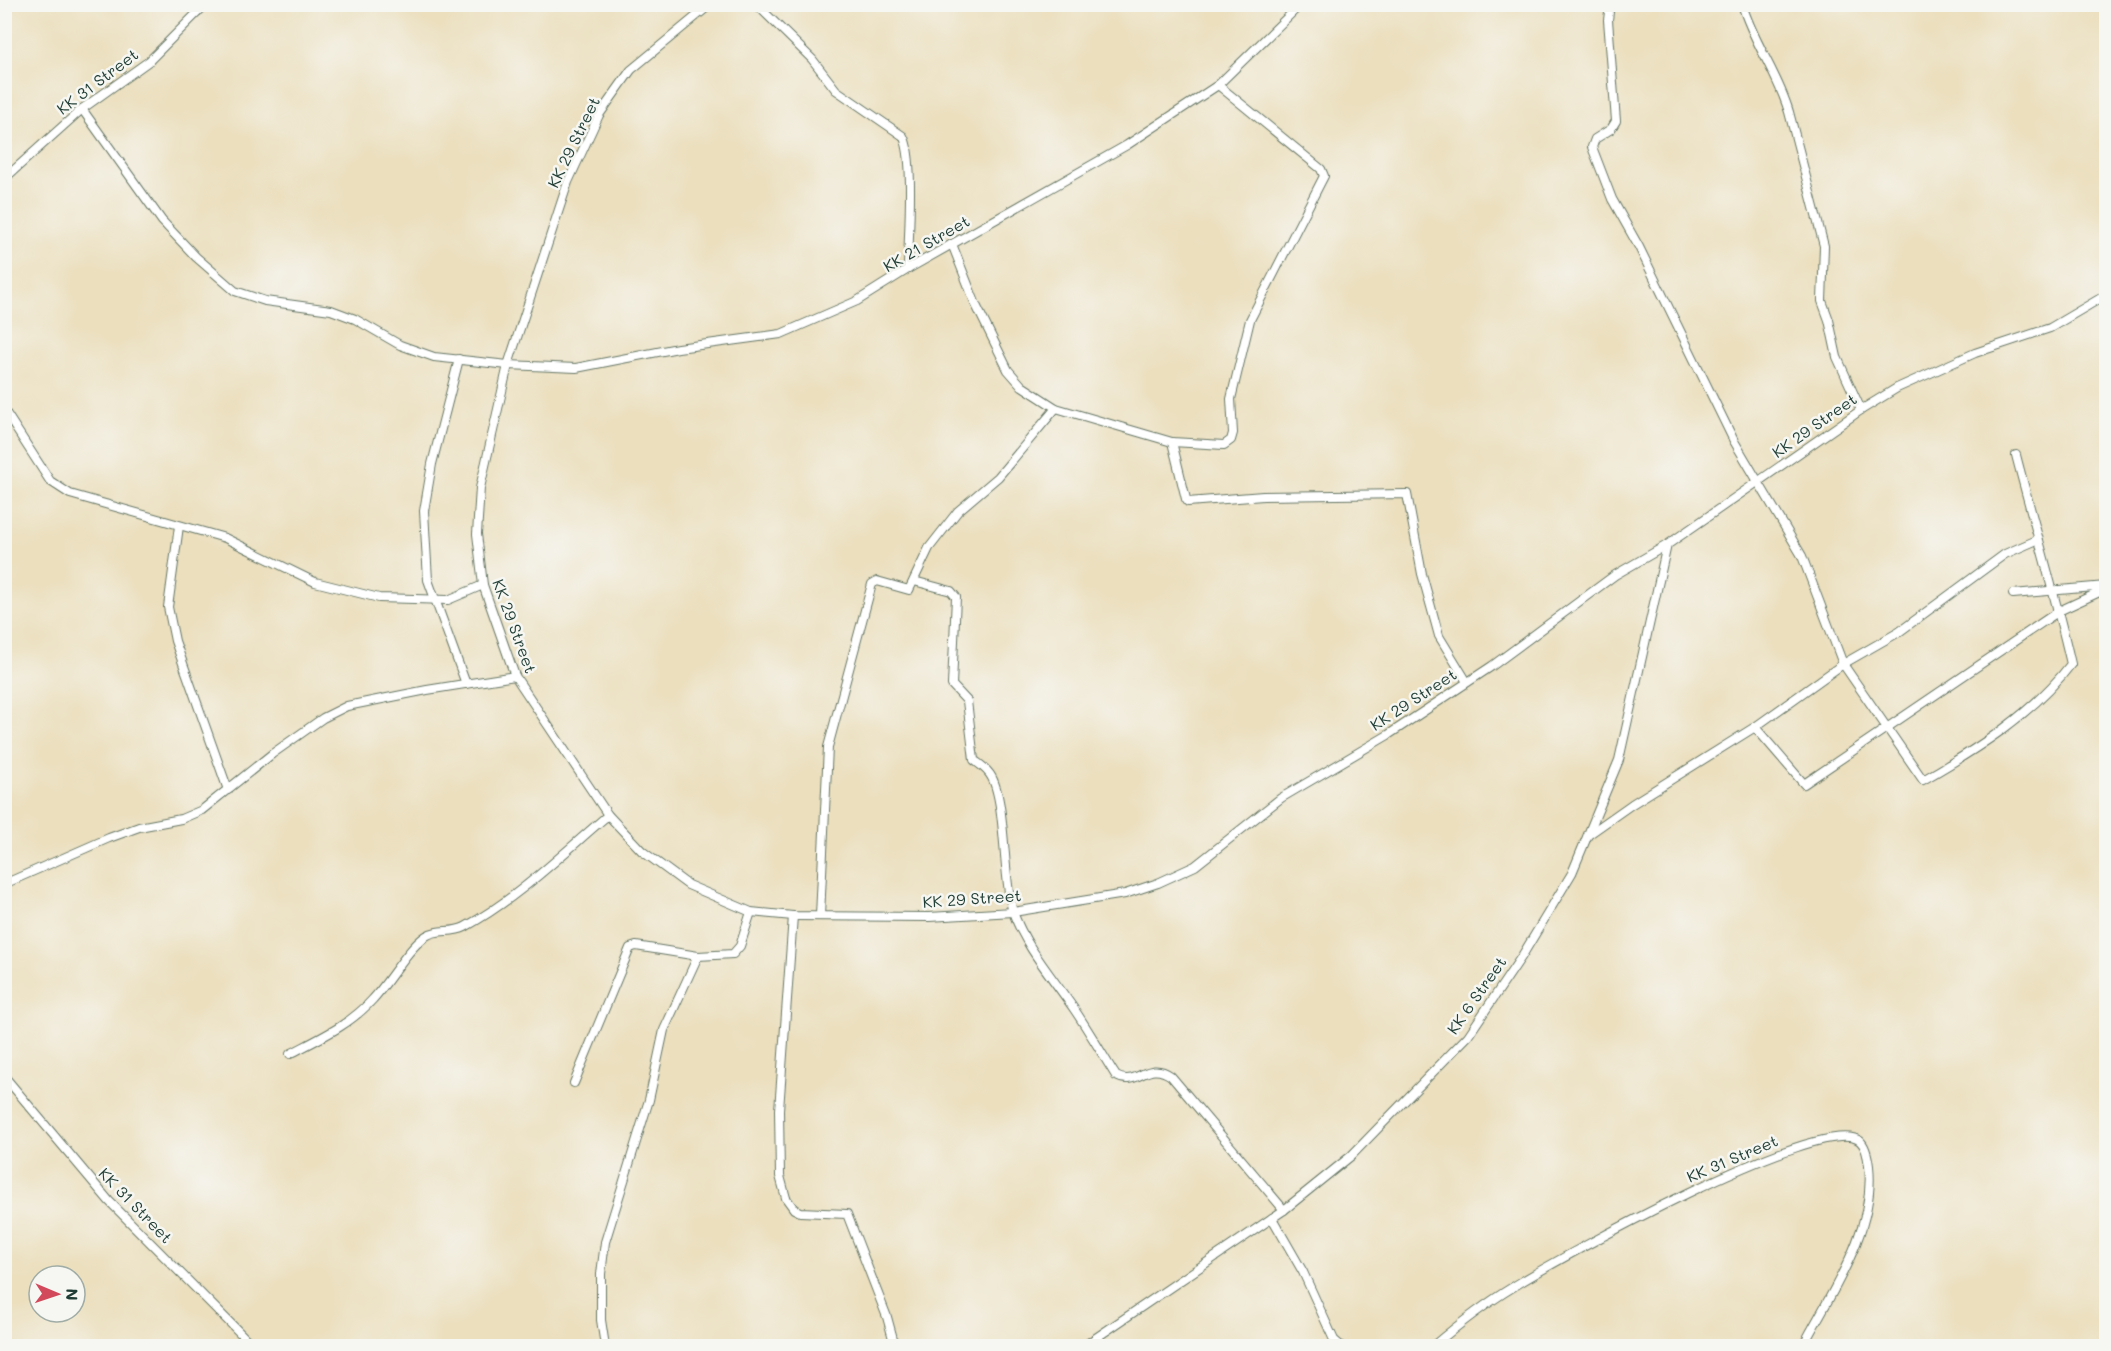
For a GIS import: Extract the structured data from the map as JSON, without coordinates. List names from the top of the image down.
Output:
{
  "streets": {
    "street": [
      "KK 31 Street",
      "KK 29 Street",
      "KK 21 Street",
      "KK 6 Street"
    ]
  },
  "crossings": [
    ["KK 31 Street", "KK 21 Street"],
    ["KK 29 Street", "KK 21 Street"],
    ["KK 29 Street", "KK 6 Street"]
  ],
  "north": "right"
}
